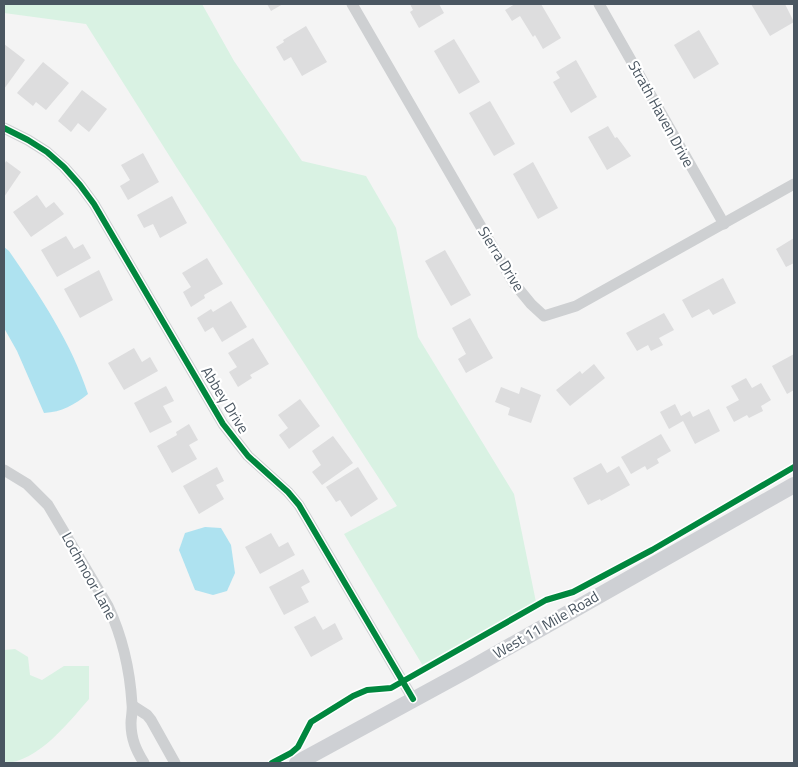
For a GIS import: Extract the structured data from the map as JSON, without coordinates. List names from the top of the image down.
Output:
{
  "streets": {
    "street": [
      "Strath Haven Drive",
      "Sierra Drive",
      "Abbey Drive",
      "Lochmoor Lane",
      "West 11 Mile Road"
    ]
  },
  "crossings": [
    ["Strath Haven Drive", "Sierra Drive"],
    ["Abbey Drive", "West 11 Mile Road"]
  ]
}
